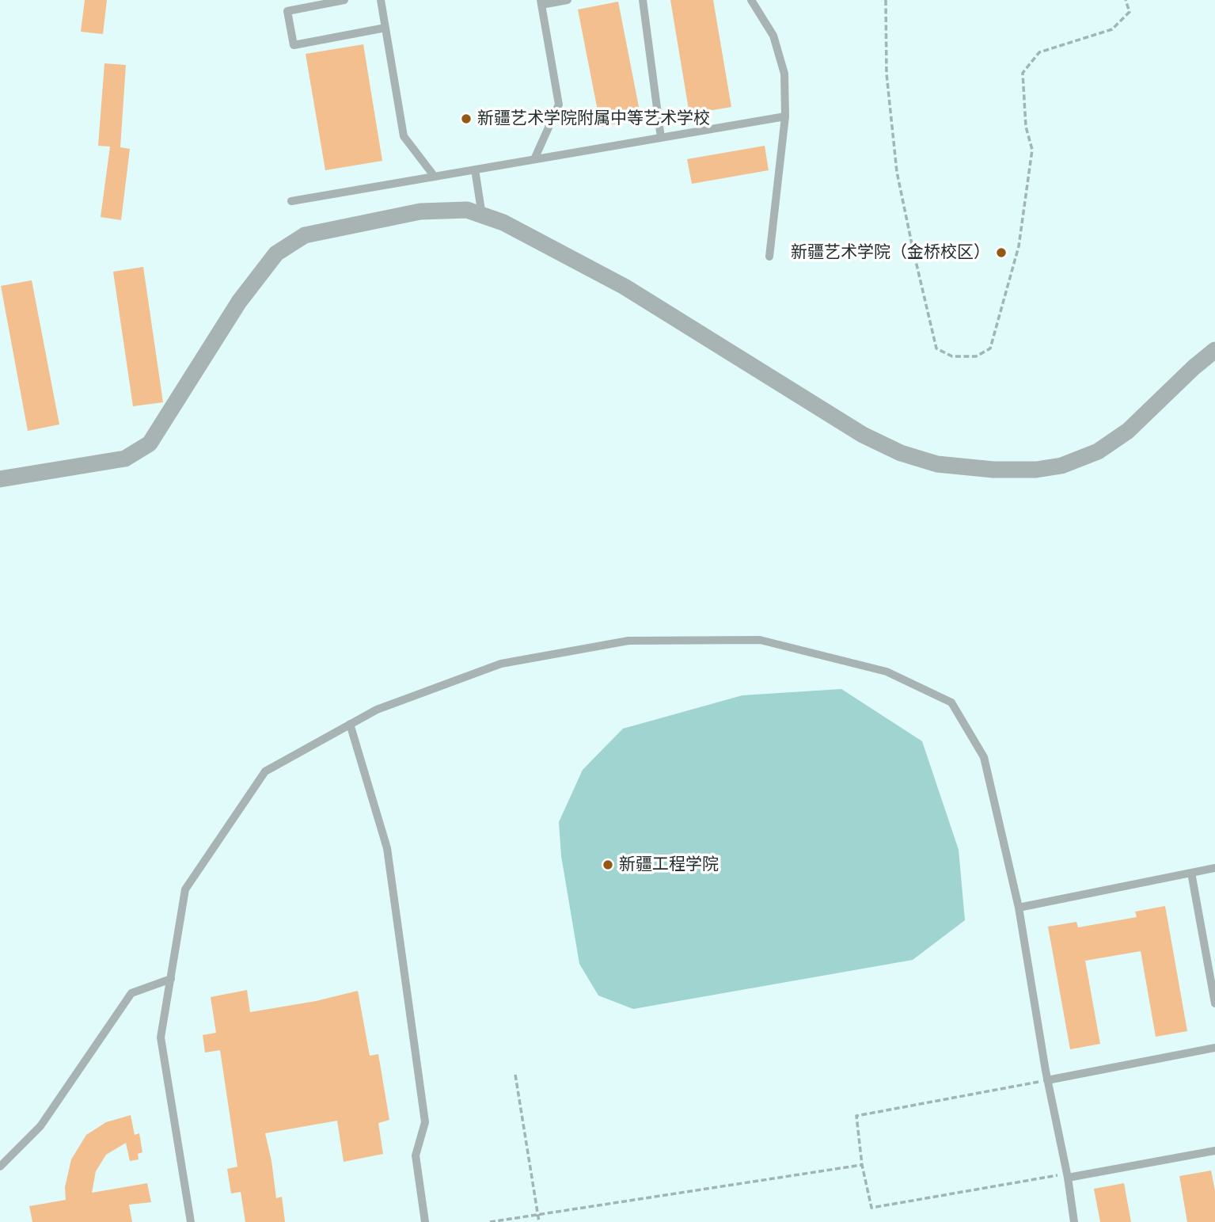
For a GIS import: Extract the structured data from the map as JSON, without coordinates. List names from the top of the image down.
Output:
{
  "places": ["新疆艺术学院附属中等艺术学校", "新疆艺术学院（金桥校区）", "新疆工程学院"]
}
